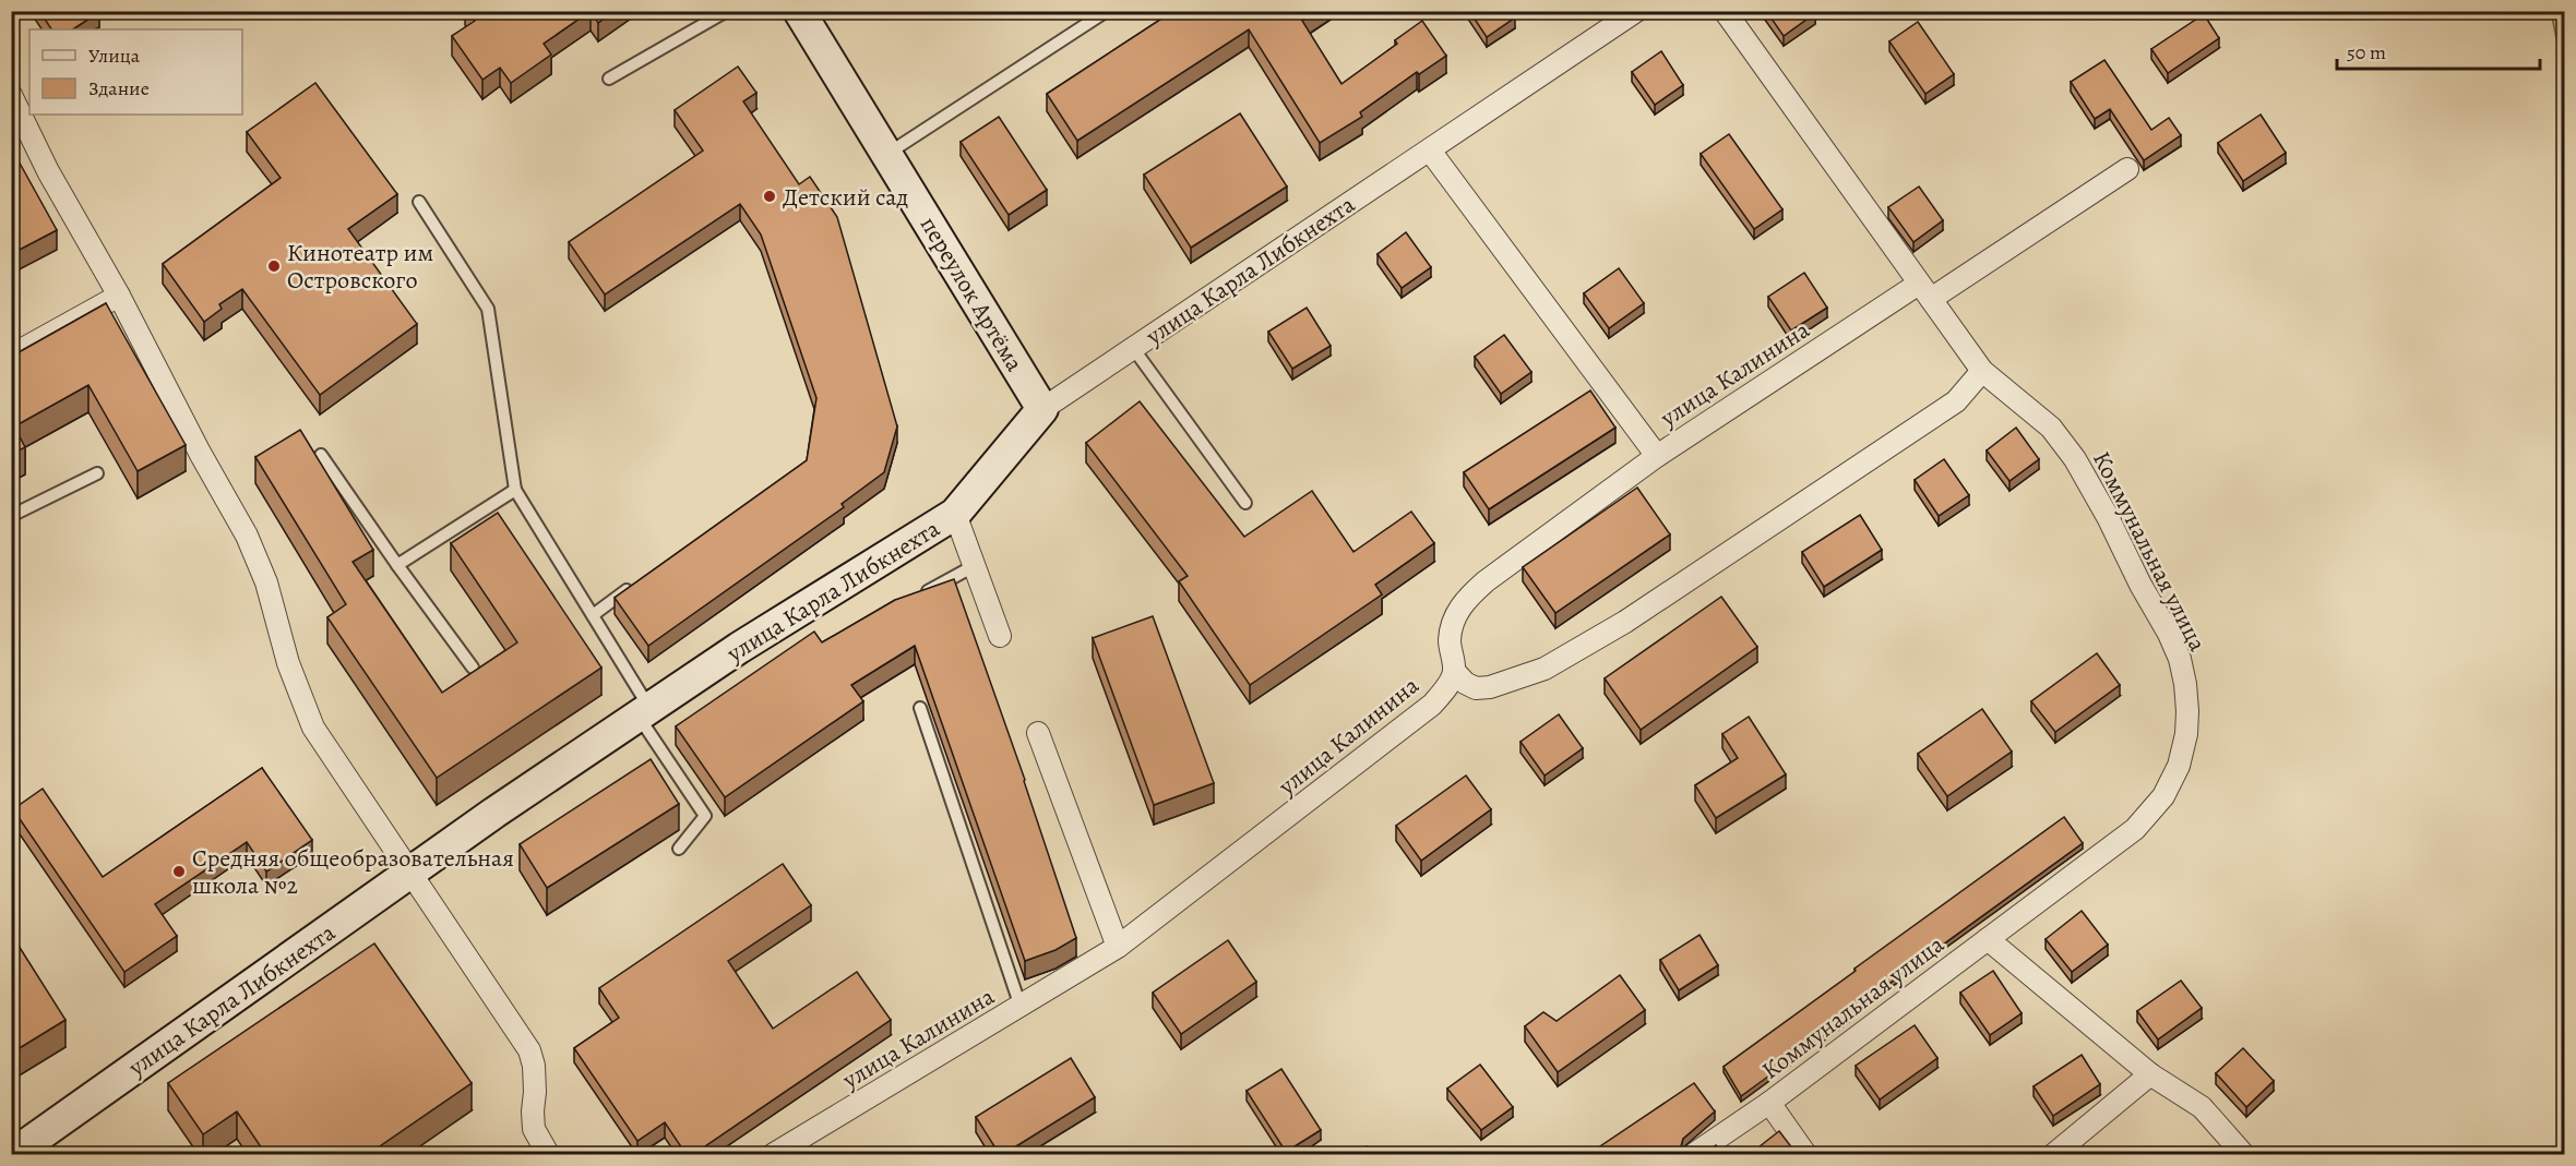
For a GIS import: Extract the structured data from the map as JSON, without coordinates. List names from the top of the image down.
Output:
{
  "streets": {
    "street": [
      "улица Карла Либкнехта",
      "переулок Артёма",
      "улица Калинина",
      "Коммунальная улица"
    ]
  },
  "crossings": [
    ["улица Карла Либкнехта", "переулок Артёма"],
    ["улица Калинина", "Коммунальная улица"]
  ],
  "places": ["Детский сад", "Кинотеатр им Островского", "Средняя общеобразовательная школа №2"],
  "legend": ["Улица", "Здание"],
  "scale_bar": "50 m"
}
